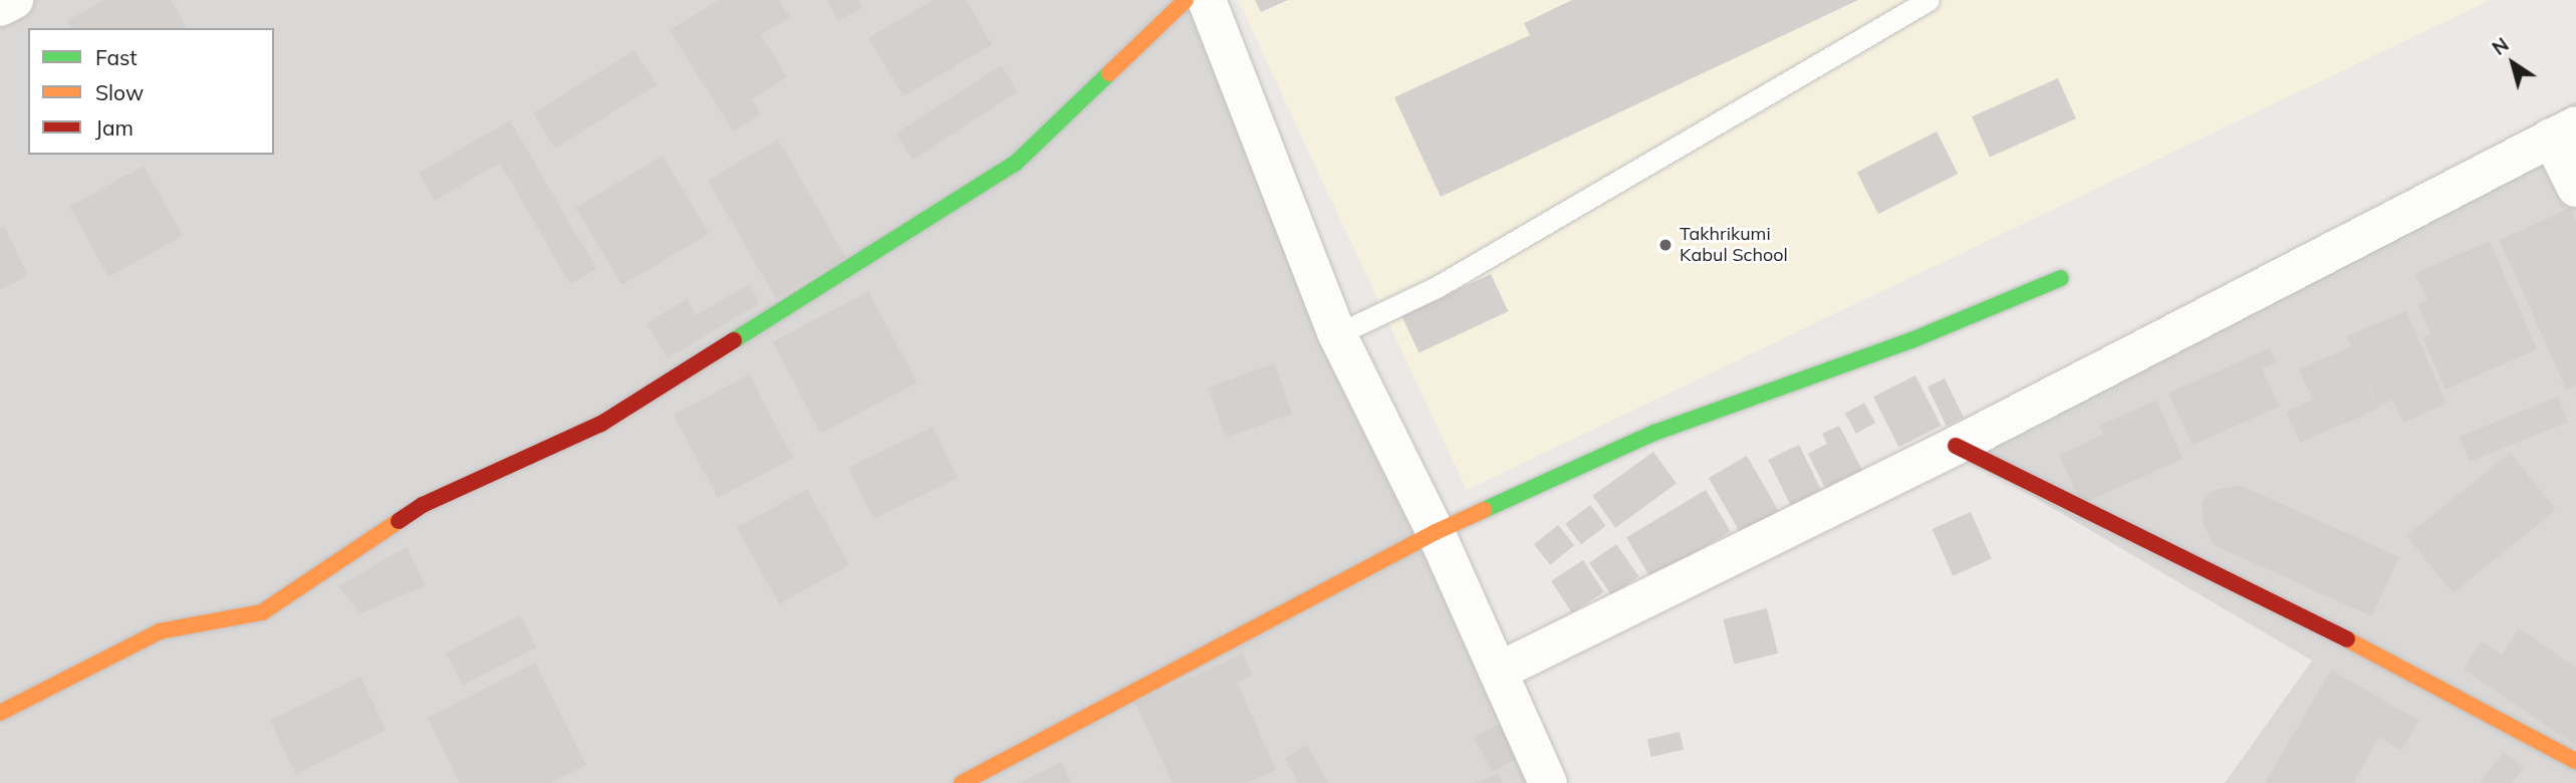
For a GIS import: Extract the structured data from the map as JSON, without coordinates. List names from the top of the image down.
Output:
{
  "places": ["Takhrikumi Kabul School"],
  "legend": ["Fast", "Slow", "Jam"],
  "north": "top left"
}
